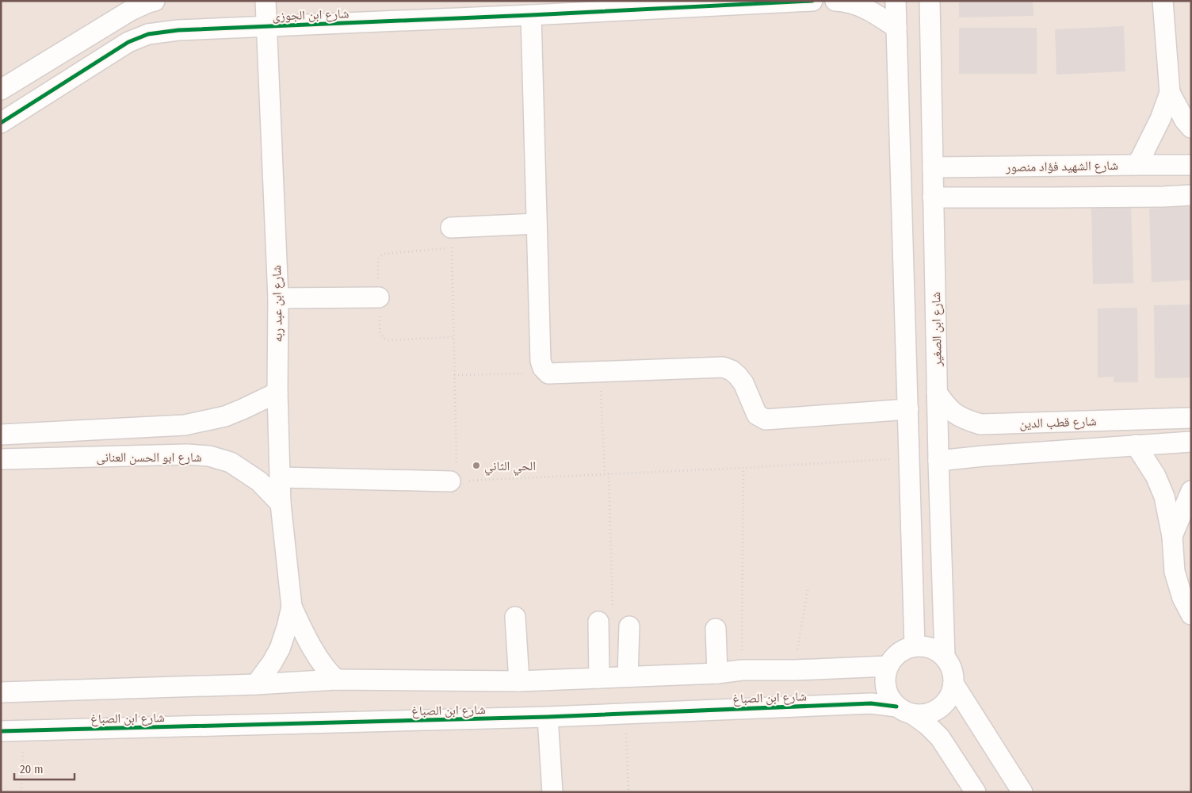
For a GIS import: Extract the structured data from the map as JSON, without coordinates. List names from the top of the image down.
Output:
{
  "streets": {
    "street": [
      "شارع ابن الجوزى",
      "شارع الشهيد فؤاد منصور",
      "شارع ابن عبد ربه",
      "شارع ابن الصغير",
      "شارع قطب الدين",
      "شارع ابو الحسن العنانى",
      "شارع ابن الصباغ"
    ]
  },
  "crossings": [
    ["شارع ابن الجوزى", "شارع ابن عبد ربه"],
    ["شارع الشهيد فؤاد منصور", "شارع ابن الصغير"],
    ["شارع ابن عبد ربه", "شارع ابو الحسن العنانى"],
    ["شارع ابن عبد ربه", "شارع ابن الصباغ"],
    ["شارع ابن الصغير", "شارع قطب الدين"],
    ["شارع ابن الصغير", "شارع ابن الصباغ"]
  ],
  "places": ["الحي الثاني"],
  "scale_bar": "20 m"
}
